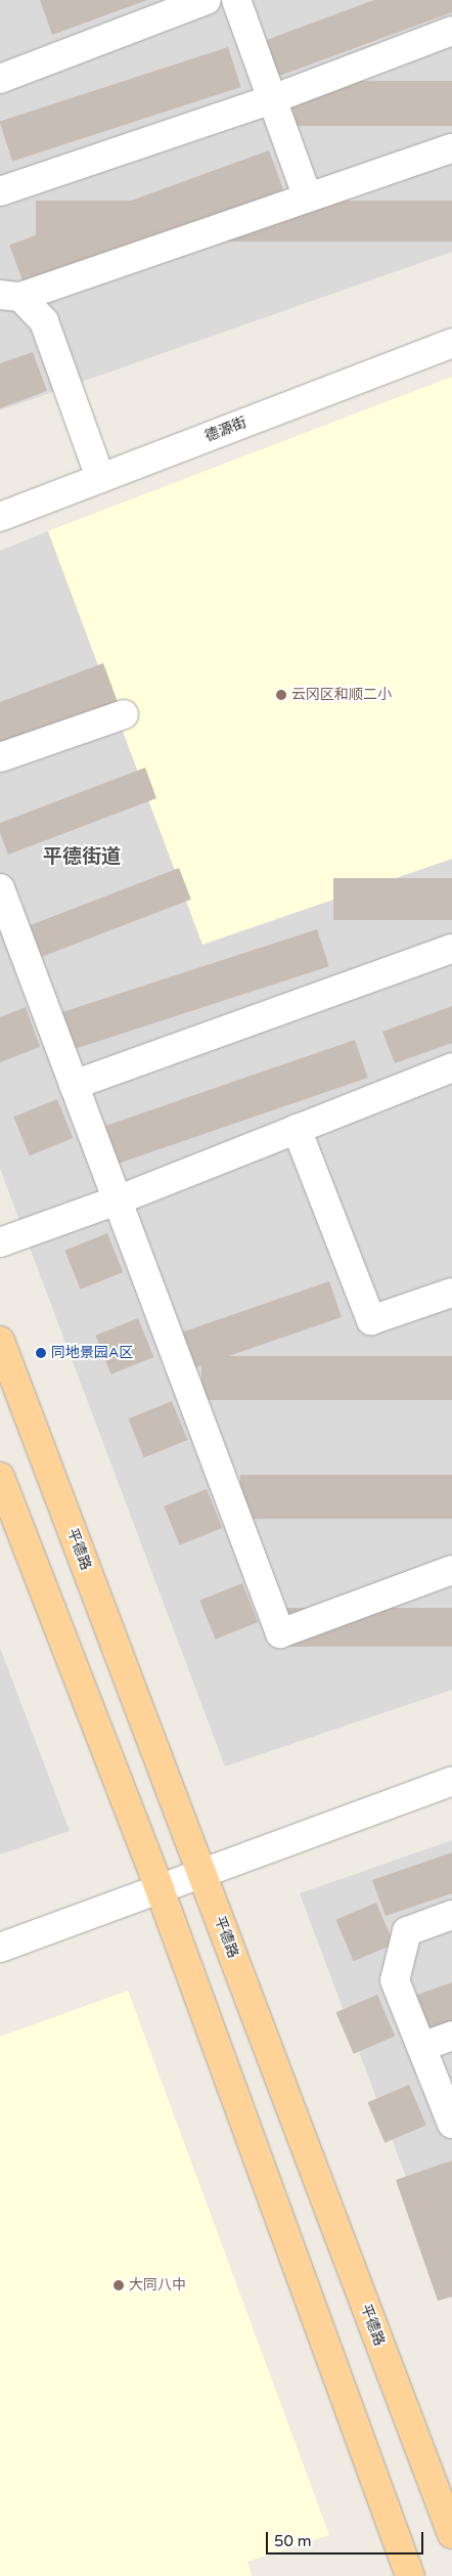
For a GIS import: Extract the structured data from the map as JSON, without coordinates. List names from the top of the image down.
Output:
{
  "streets": {
    "main road": ["平德路"],
    "street": ["德源街"]
  },
  "districts": ["平德街道"],
  "places": ["云冈区和顺二小", "同地景园A区", "大同八中"],
  "scale_bar": "50 m"
}
